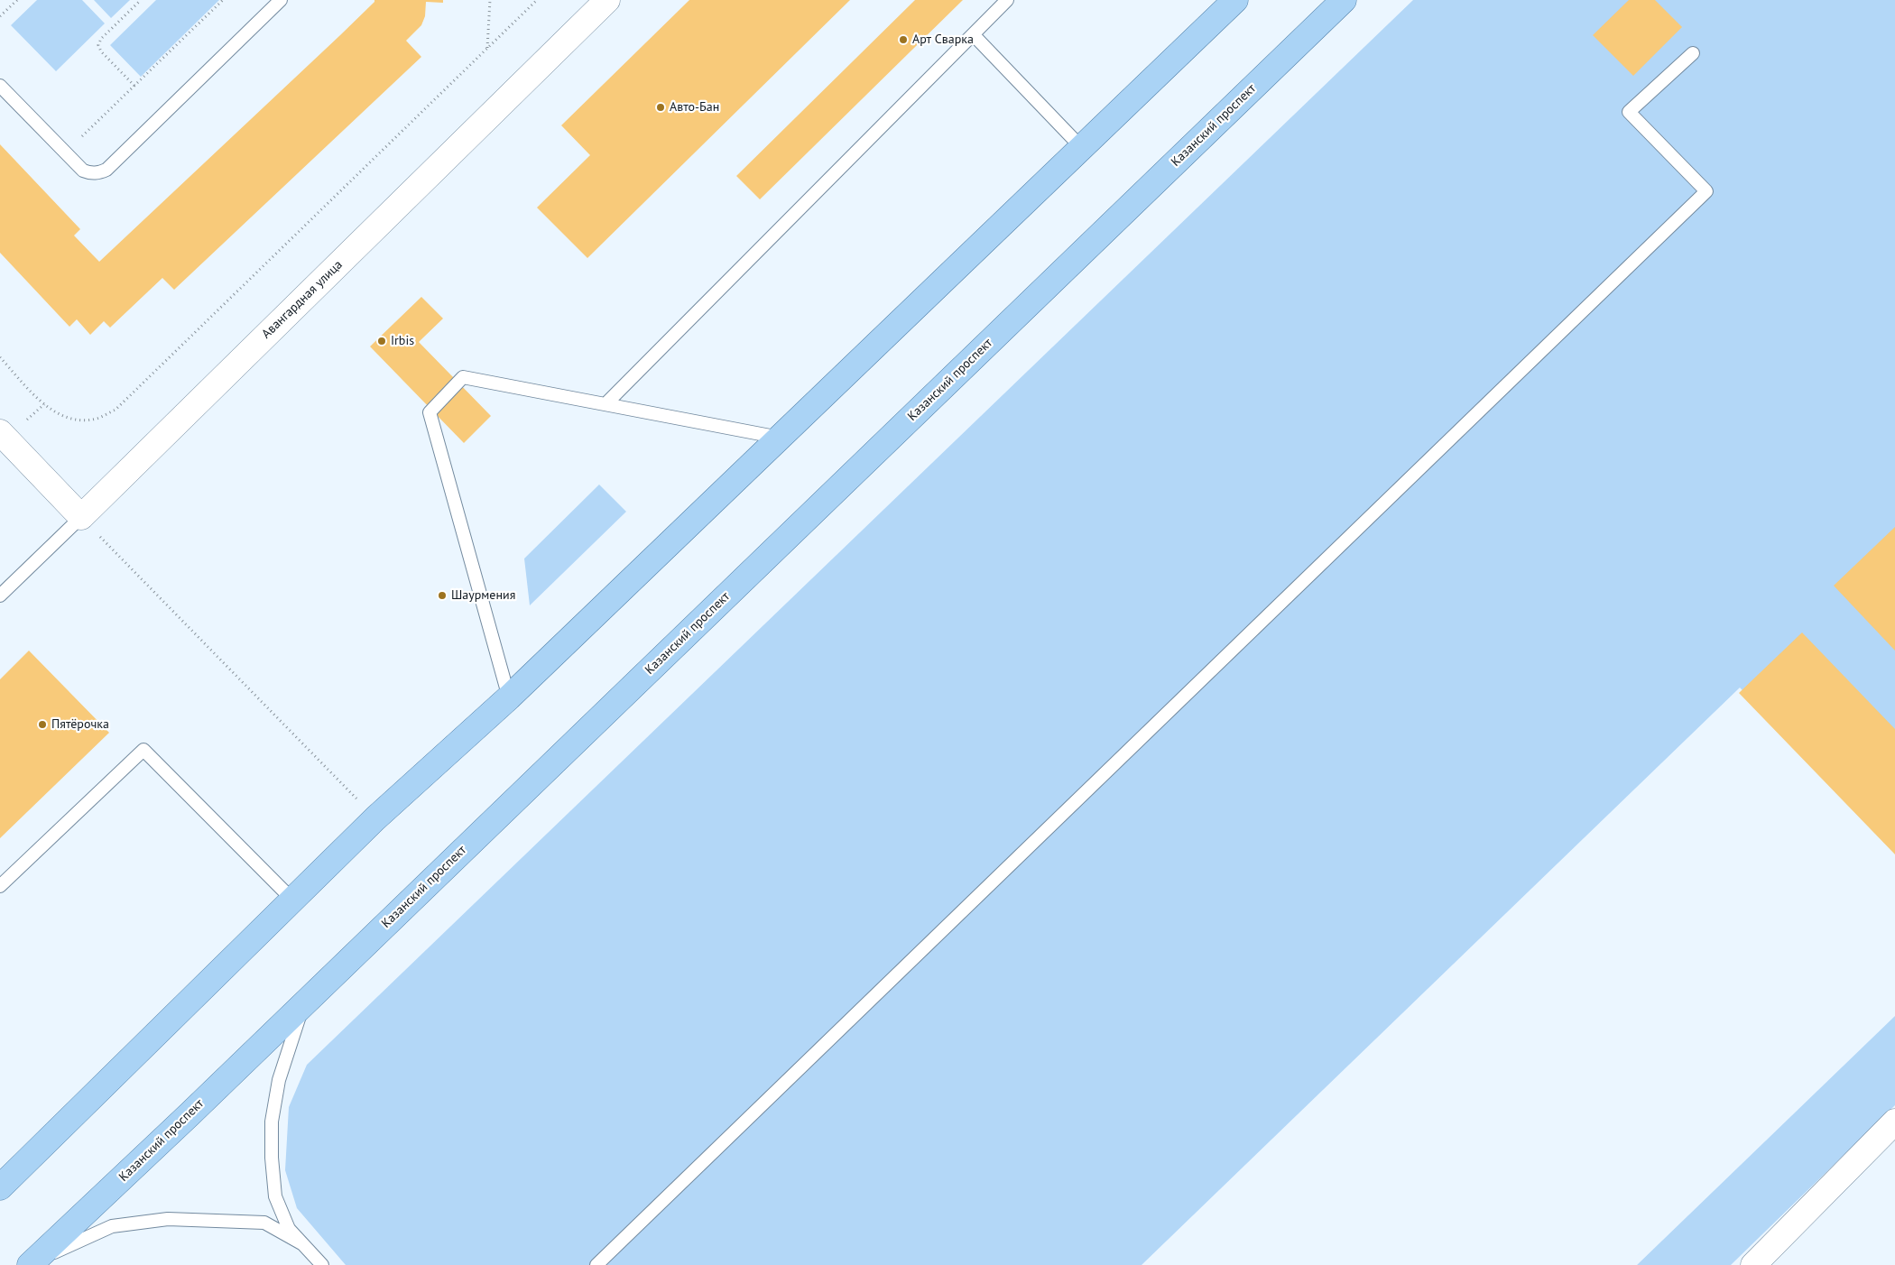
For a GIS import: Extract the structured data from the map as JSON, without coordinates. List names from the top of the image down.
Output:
{
  "streets": {
    "main road": ["Казанский проспект"],
    "street": ["Авангардная улица"]
  },
  "places": [
    "Арт Сварка",
    "Авто-Бан",
    "Irbis",
    "Шаурмения",
    "Пятёрочка"
  ]
}
